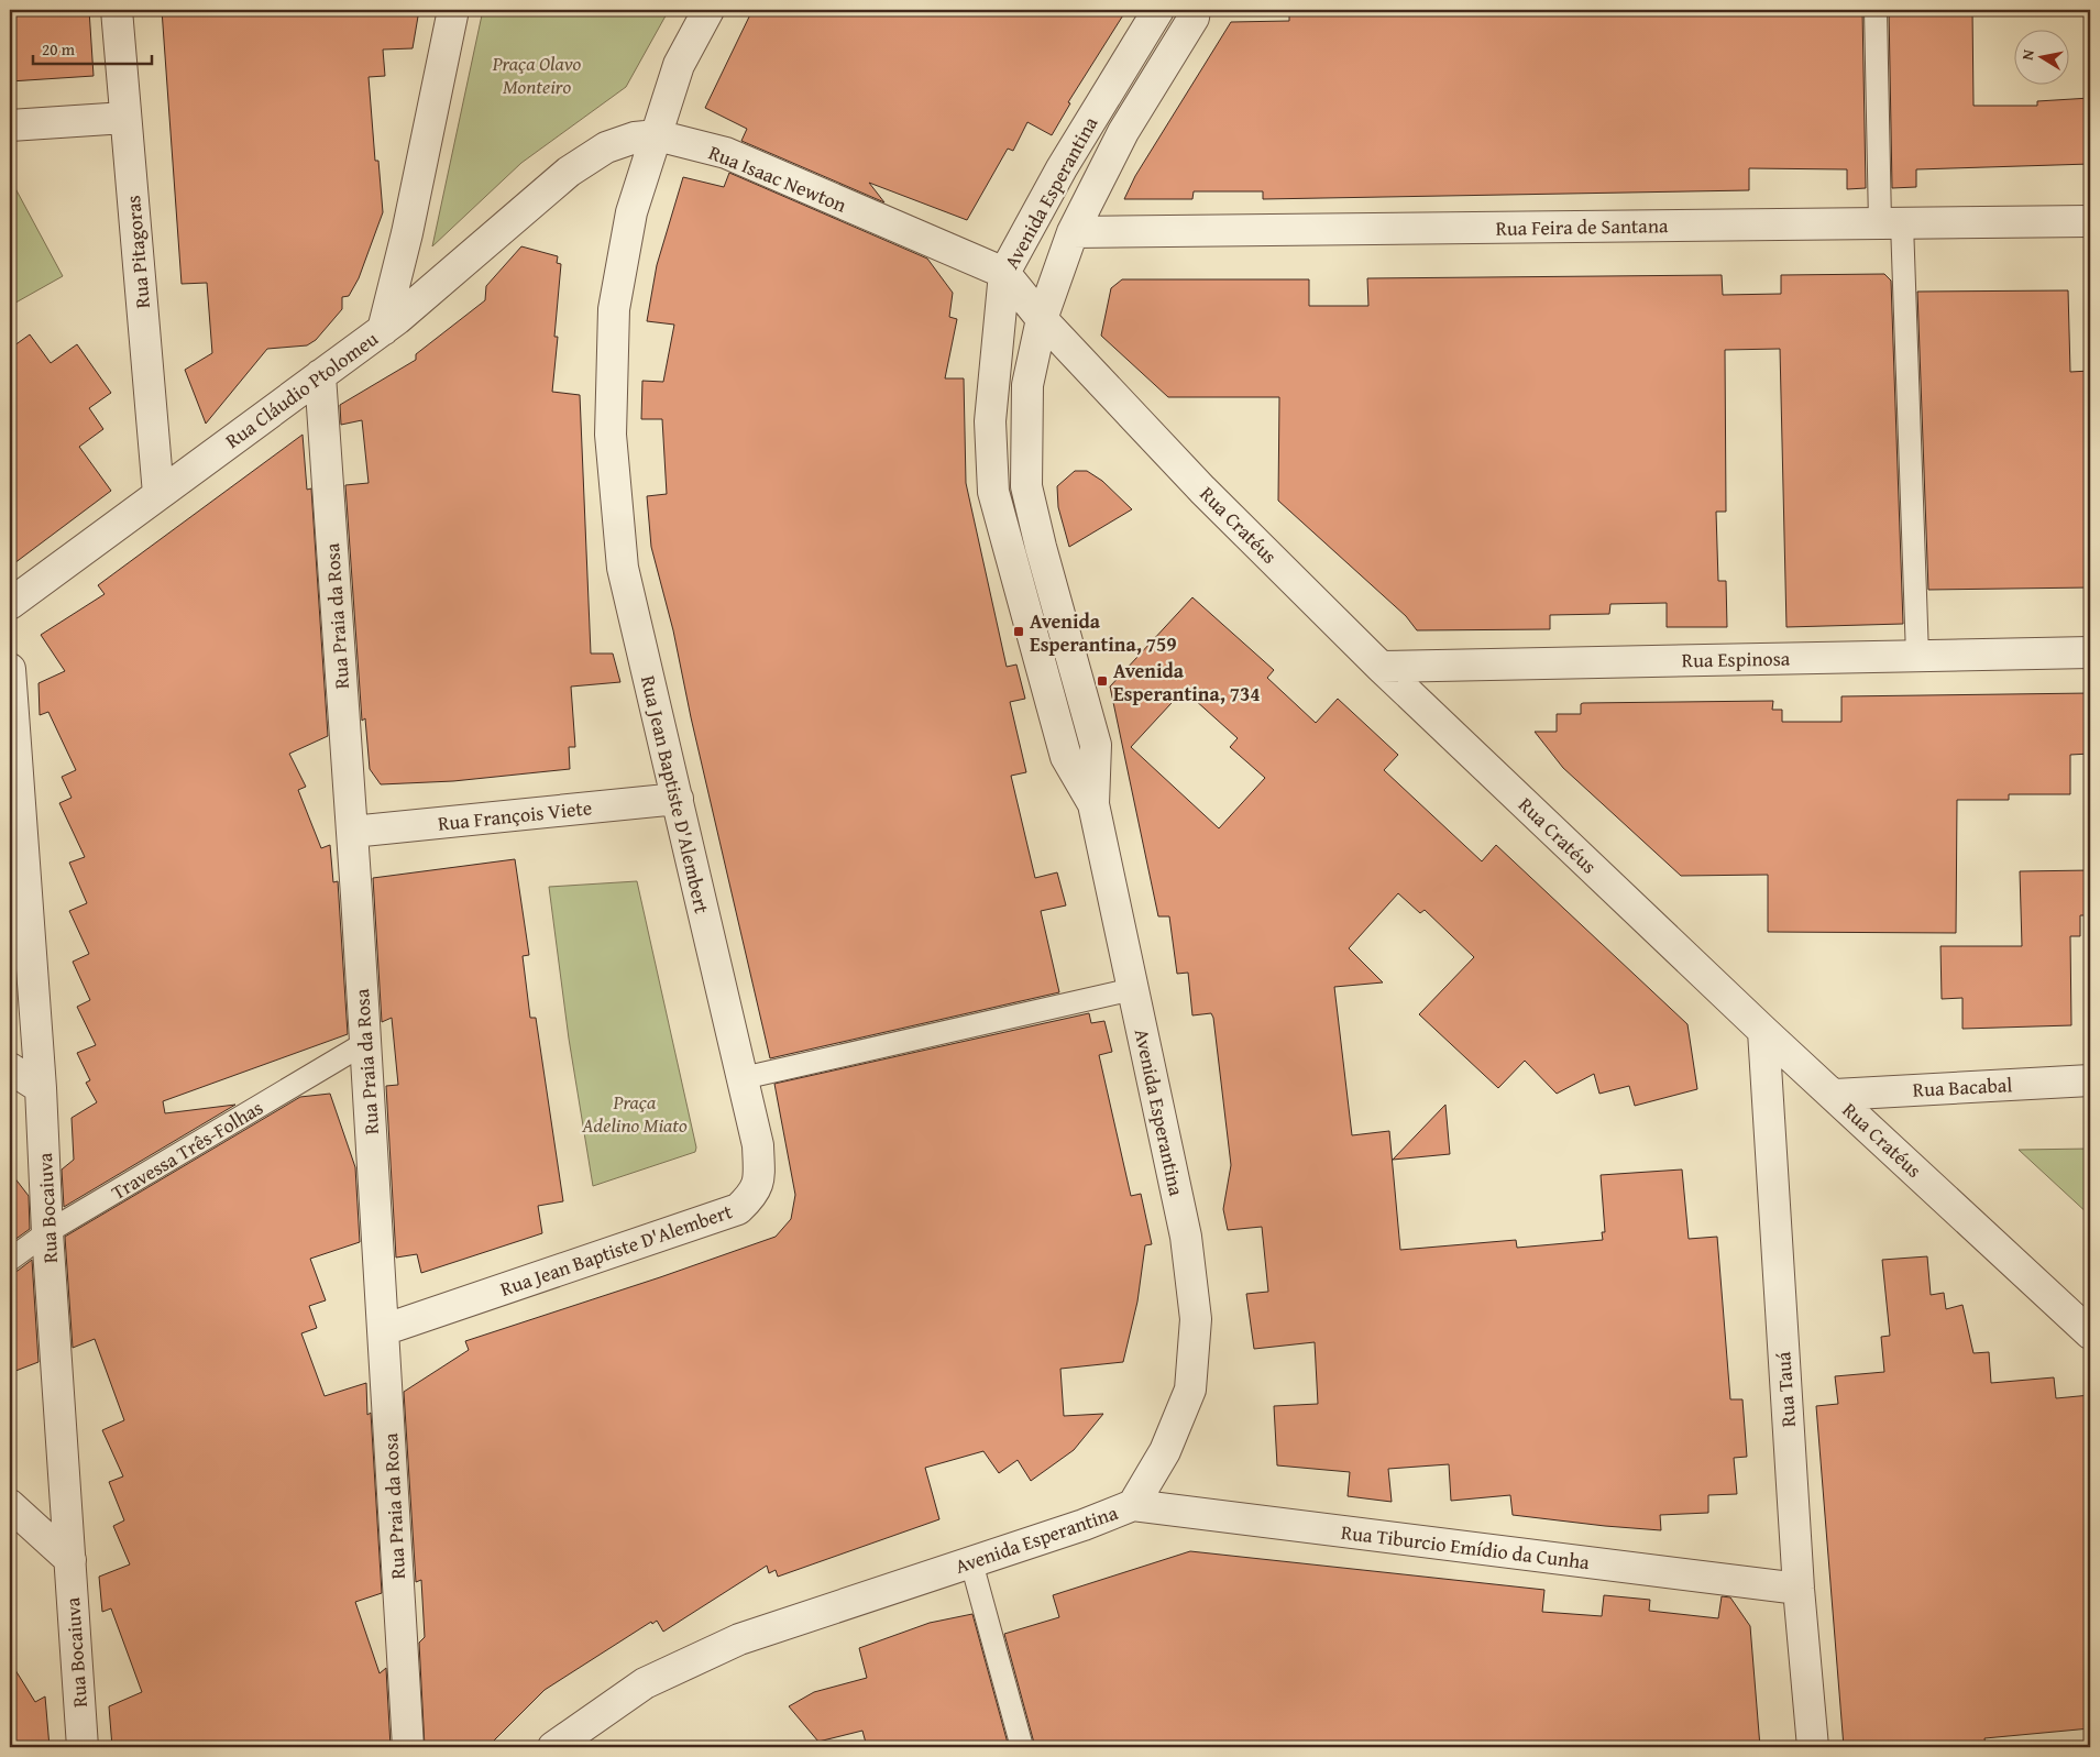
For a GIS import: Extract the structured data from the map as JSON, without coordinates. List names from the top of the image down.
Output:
{
  "streets": {
    "street": [
      "Rua Isaac Newton",
      "Avenida Esperantina",
      "Rua Feira de Santana",
      "Rua Pitagoras",
      "Rua Cláudio Ptolomeu",
      "Rua Cratéus",
      "Rua Praia da Rosa",
      "Rua Espinosa",
      "Rua Jean Baptiste D'Alembert",
      "Rua François Viete",
      "Rua Bacabal",
      "Rua Bocaiuva",
      "Rua Tauá",
      "Rua Tiburcio Emídio da Cunha"
    ],
    "lane": ["Travessa Três-Folhas"]
  },
  "crossings": [
    ["Rua Isaac Newton", "Avenida Esperantina"],
    ["Rua Isaac Newton", "Rua Cláudio Ptolomeu"],
    ["Rua Isaac Newton", "Rua Cratéus"],
    ["Rua Isaac Newton", "Rua Jean Baptiste D'Alembert"],
    ["Avenida Esperantina", "Rua Feira de Santana"],
    ["Avenida Esperantina", "Rua Cratéus"],
    ["Avenida Esperantina", "Rua Tiburcio Emídio da Cunha"],
    ["Rua Pitagoras", "Rua Cláudio Ptolomeu"],
    ["Rua Cláudio Ptolomeu", "Rua Praia da Rosa"],
    ["Rua Cratéus", "Rua Espinosa"],
    ["Rua Cratéus", "Rua Bacabal"],
    ["Rua Cratéus", "Rua Tauá"],
    ["Rua Praia da Rosa", "Rua Jean Baptiste D'Alembert"],
    ["Rua Praia da Rosa", "Rua François Viete"],
    ["Rua Praia da Rosa", "Travessa Três-Folhas"],
    ["Rua Jean Baptiste D'Alembert", "Rua François Viete"],
    ["Travessa Três-Folhas", "Rua Bocaiuva"],
    ["Rua Tauá", "Rua Tiburcio Emídio da Cunha"]
  ],
  "parks": ["Praça Olavo Monteiro", "Praça Adelino Miato"],
  "places": {
    "transit": ["Avenida Esperantina, 759", "Avenida Esperantina, 734"]
  },
  "scale_bar": "20 m",
  "north": "left"
}
